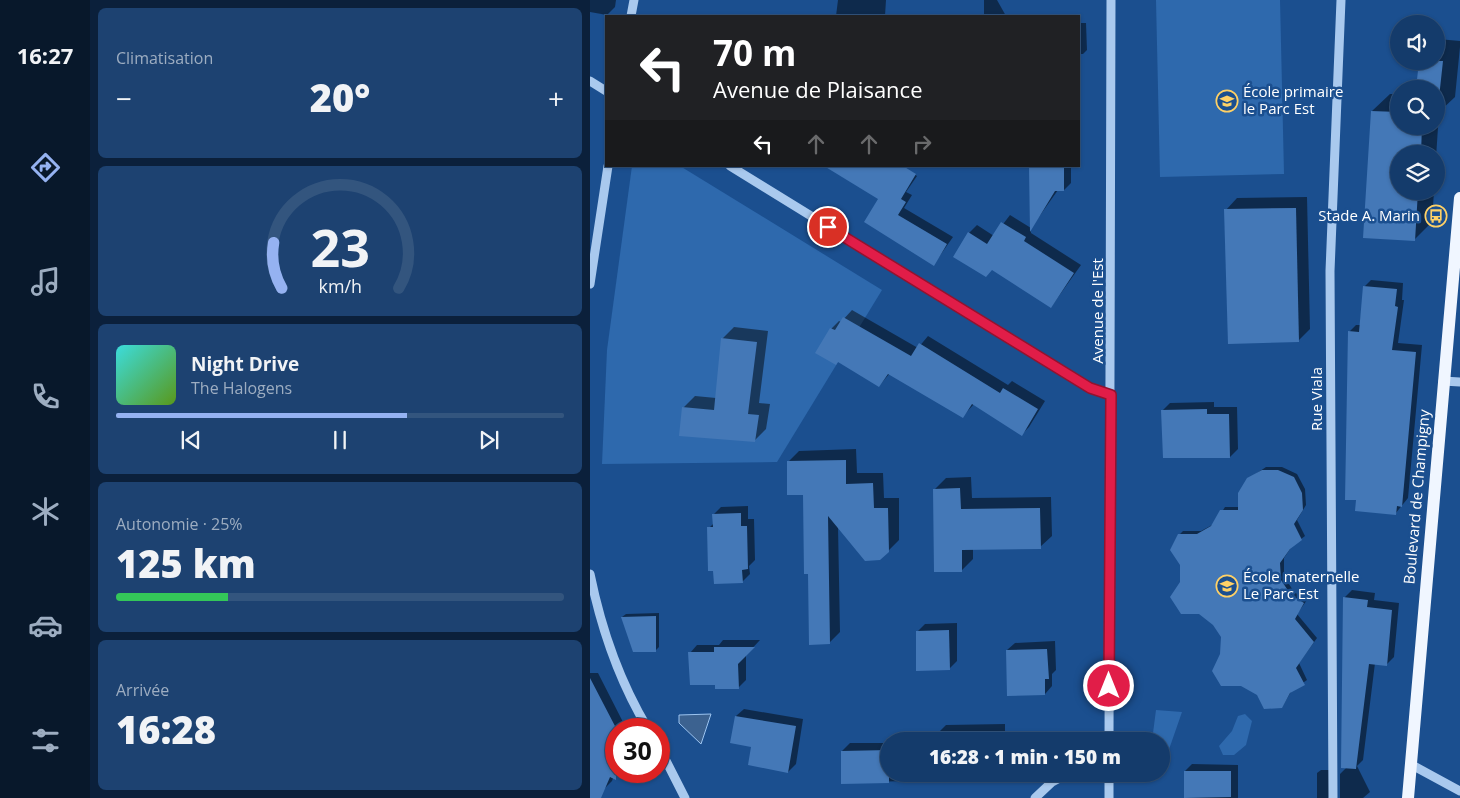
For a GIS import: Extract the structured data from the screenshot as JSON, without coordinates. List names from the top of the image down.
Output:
{
  "streets": {
    "main road": ["Boulevard de Champigny"],
    "street": ["Avenue de l'Est", "Rue Viala"]
  },
  "places": {
    "school or university": ["École primaire le Parc Est", "École maternelle Le Parc Est"],
    "bus stop": ["Stade A. Marin"]
  },
  "page": {
    "tabs": "16:27",
    "tile": [
      "Climatisation",
      ["Autonomie · 25%", "125 km"],
      ["Arrivée", "16:28"]
    ],
    "turn": ["70 m", "Avenue de Plaisance"],
    "heat": ["−", "20°", "+"],
    "song": ["Night Drive", "The Halogens"],
    "limit": "30",
    "trip": "16:28 · 1 min · 150 m",
    "gauge": ["23", "km/h"]
  }
}
